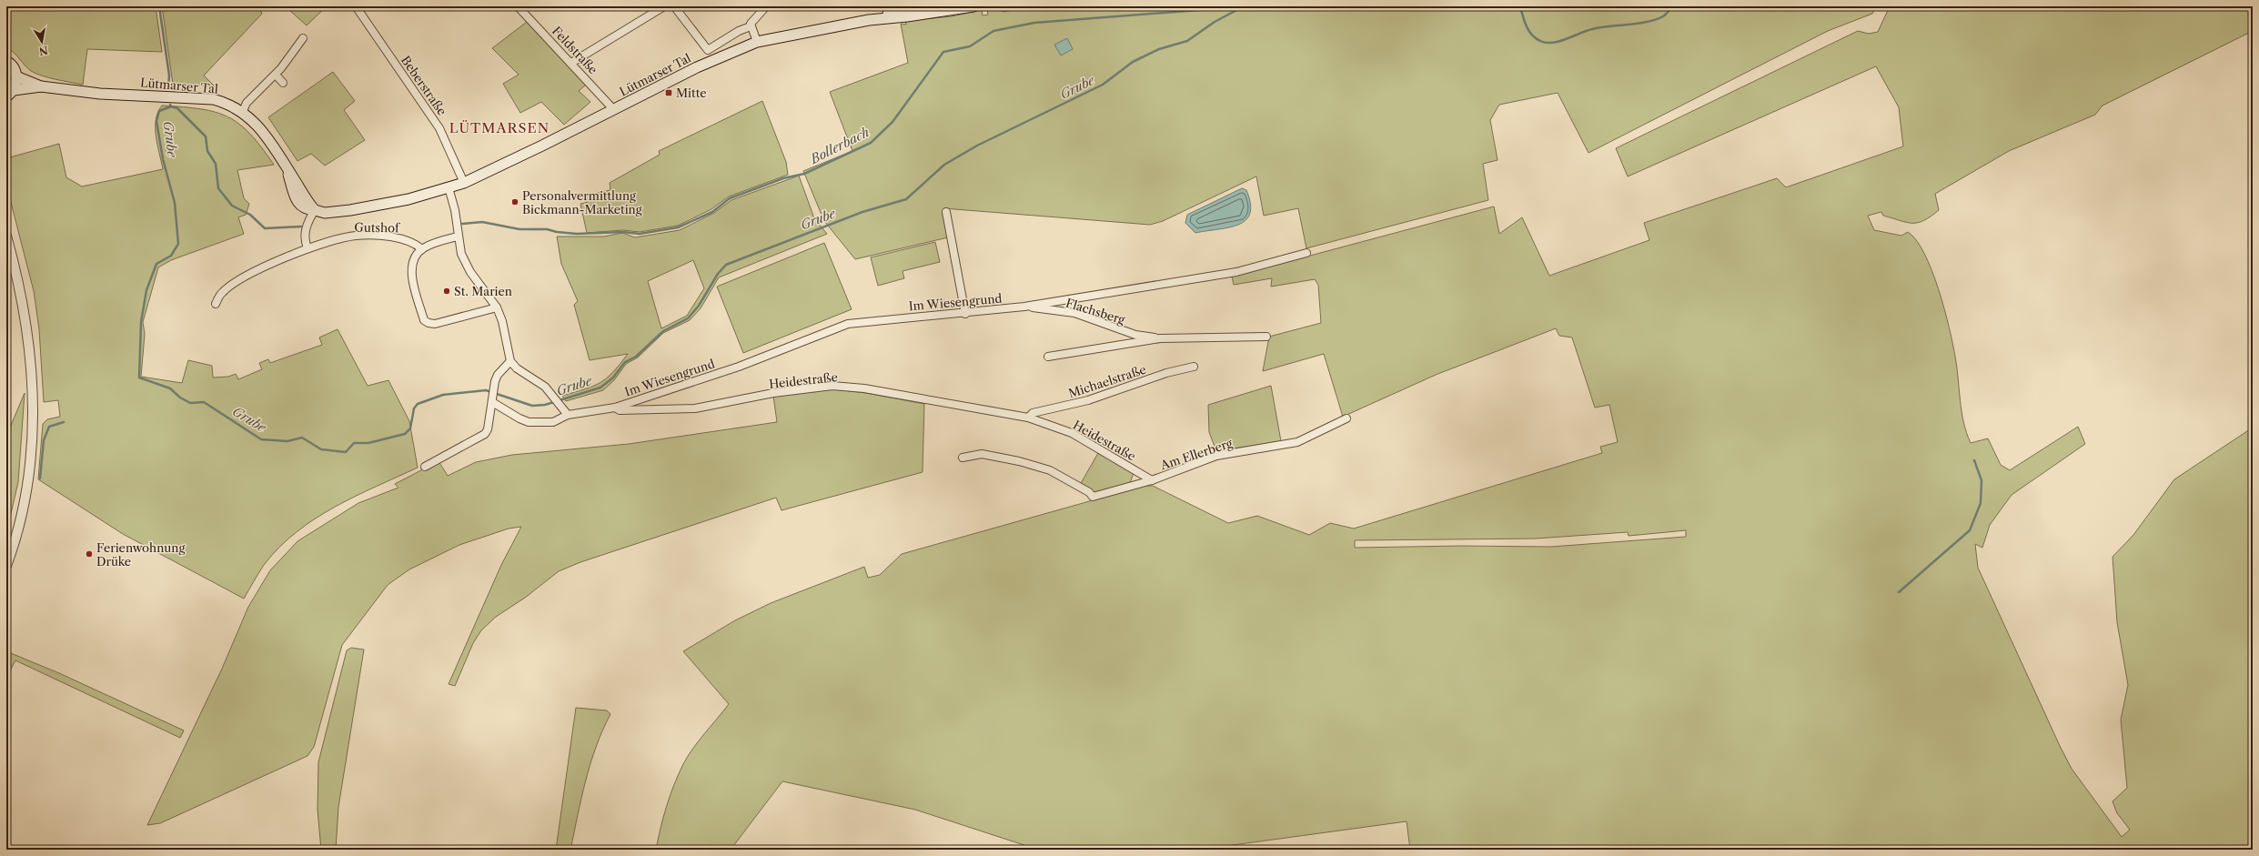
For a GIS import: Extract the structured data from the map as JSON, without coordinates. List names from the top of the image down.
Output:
{
  "streets": {
    "main road": ["Lütmarser Tal"],
    "street": [
      "Feldstraße",
      "Beberstraße",
      "Gutshof",
      "Im Wiesengrund",
      "Flachsberg",
      "Heidestraße",
      "Michaelstraße",
      "Am Ellerberg"
    ]
  },
  "crossings": [
    ["Feldstraße", "Lütmarser Tal"],
    ["Lütmarser Tal", "Beberstraße"],
    ["Im Wiesengrund", "Flachsberg"],
    ["Im Wiesengrund", "Heidestraße"],
    ["Heidestraße", "Michaelstraße"],
    ["Heidestraße", "Am Ellerberg"]
  ],
  "districts": ["LÜTMARSEN"],
  "water": ["Grube", "Bollerbach"],
  "places": {
    "transit": ["Mitte"],
    "other": ["Personalvermittlung Bickmann-Marketing", "St. Marien", "Ferienwohnung Drüke"]
  },
  "north": "bottom"
}
